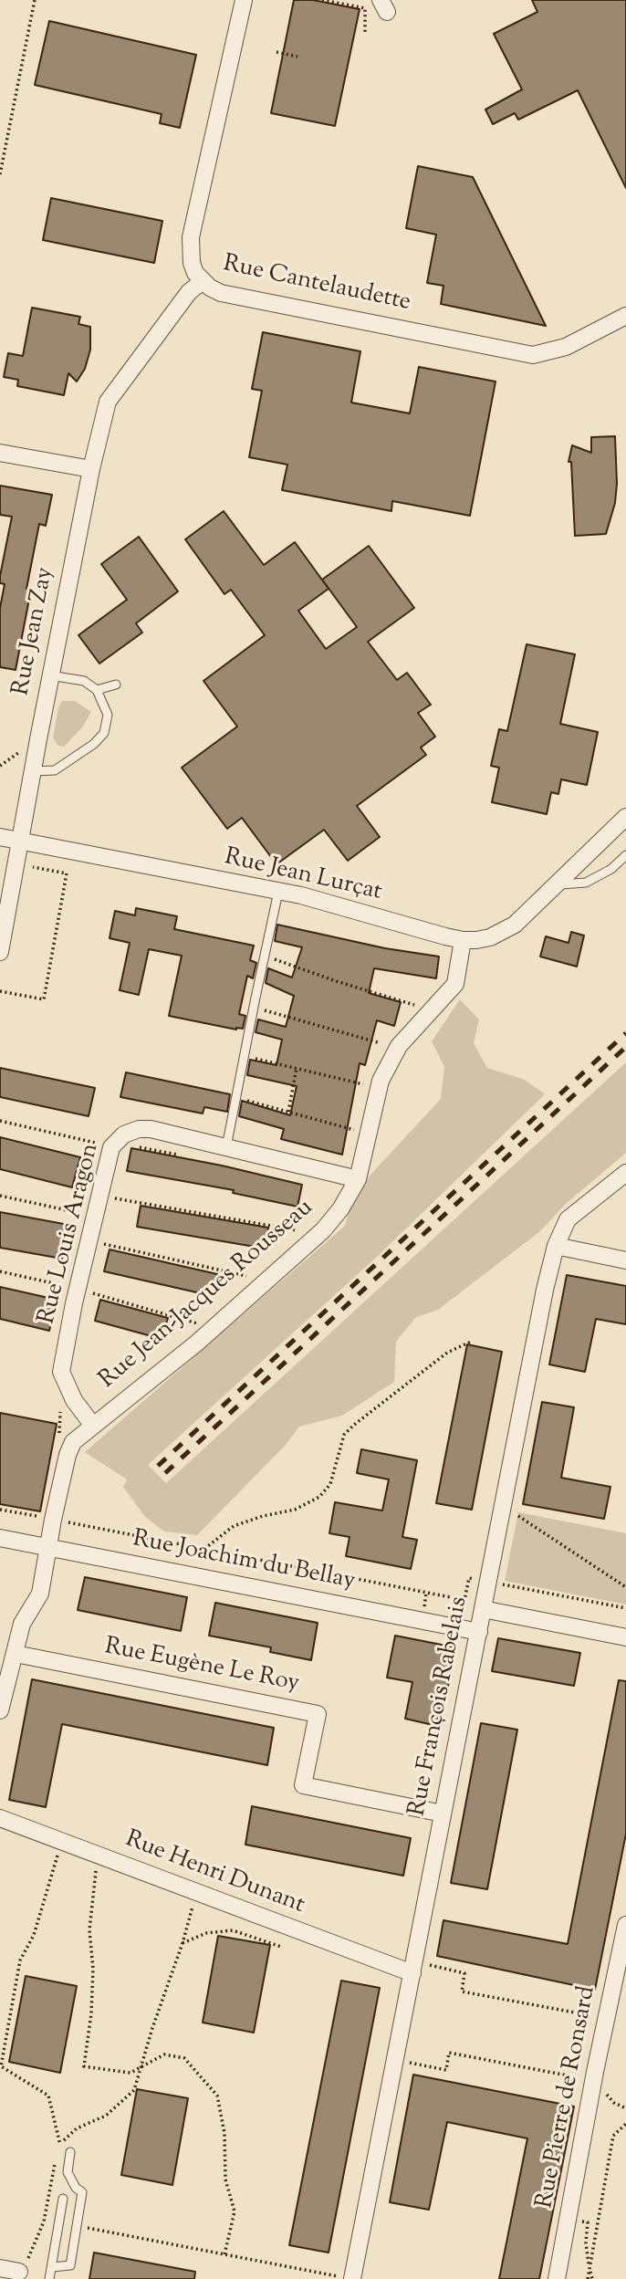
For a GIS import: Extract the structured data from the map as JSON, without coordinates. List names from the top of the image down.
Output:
{
  "streets": {
    "street": [
      "Rue Cantelaudette",
      "Rue Jean Zay",
      "Rue Jean Lurçat",
      "Rue Louis Aragon",
      "Rue Jean-Jacques Rousseau",
      "Rue Joachim du Bellay",
      "Rue Eugène Le Roy",
      "Rue François Rabelais",
      "Rue Henri Dunant",
      "Rue Pierre de Ronsard"
    ]
  },
  "crossings": [
    ["Rue Cantelaudette", "Rue Jean Zay"],
    ["Rue Jean Zay", "Rue Jean Lurçat"],
    ["Rue Jean Lurçat", "Rue Jean-Jacques Rousseau"],
    ["Rue Louis Aragon", "Rue Jean-Jacques Rousseau"],
    ["Rue Jean-Jacques Rousseau", "Rue Joachim du Bellay"],
    ["Rue Jean-Jacques Rousseau", "Rue Eugène Le Roy"],
    ["Rue Joachim du Bellay", "Rue François Rabelais"],
    ["Rue Eugène Le Roy", "Rue François Rabelais"],
    ["Rue François Rabelais", "Rue Henri Dunant"]
  ]
}
